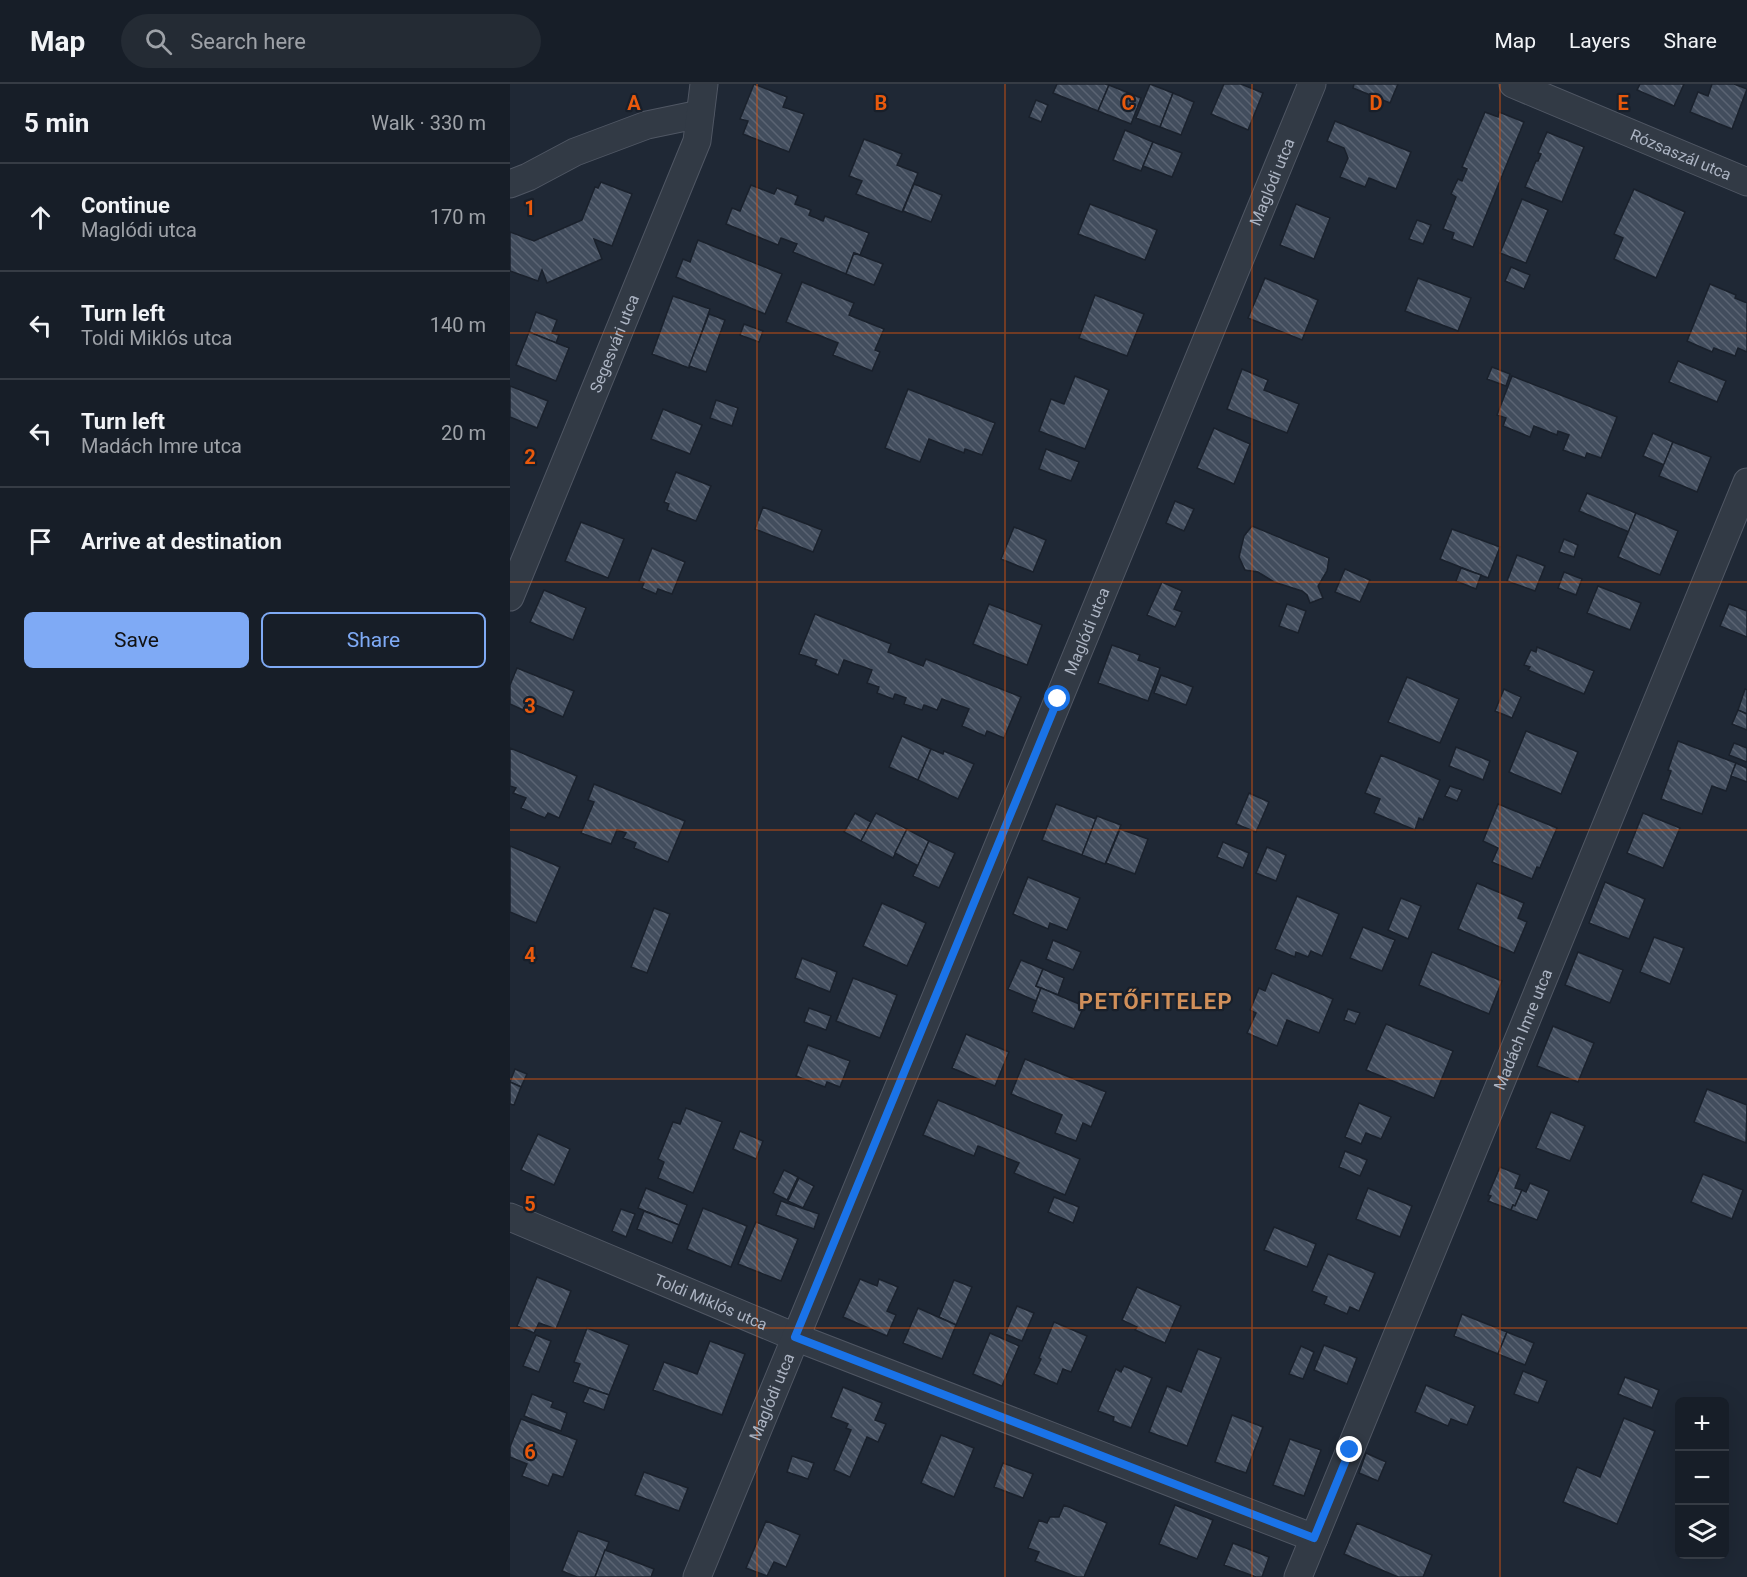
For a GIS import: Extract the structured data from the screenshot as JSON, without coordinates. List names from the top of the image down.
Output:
{
  "streets": {
    "street": [
      "Rózsaszál utca",
      "Maglódi utca",
      "Segesvári utca",
      "Madách Imre utca",
      "Toldi Miklós utca"
    ]
  },
  "crossings": [
    ["Maglódi utca", "Toldi Miklós utca"],
    ["Madách Imre utca", "Toldi Miklós utca"]
  ],
  "districts": ["PETŐFITELEP"],
  "page": {
    "header": "Map",
    "search": "Search here",
    "nav": ["Map", "Layers", "Share"],
    "heading": ["5 min", "Walk · 330 m"],
    "list": [
      ["Continue", "Maglódi utca", "170 m"],
      ["Turn left", "Toldi Miklós utca", "140 m"],
      ["Turn left", "Madách Imre utca", "20 m"],
      "Arrive at destination"
    ],
    "buttons": ["Save", "Share"],
    "map_buttons": ["+", "−"]
  },
  "grid": {
    "columns": [
      "A",
      "B",
      "C",
      "D",
      "E"
    ],
    "rows": [
      "1",
      "2",
      "3",
      "4",
      "5",
      "6"
    ]
  }
}
